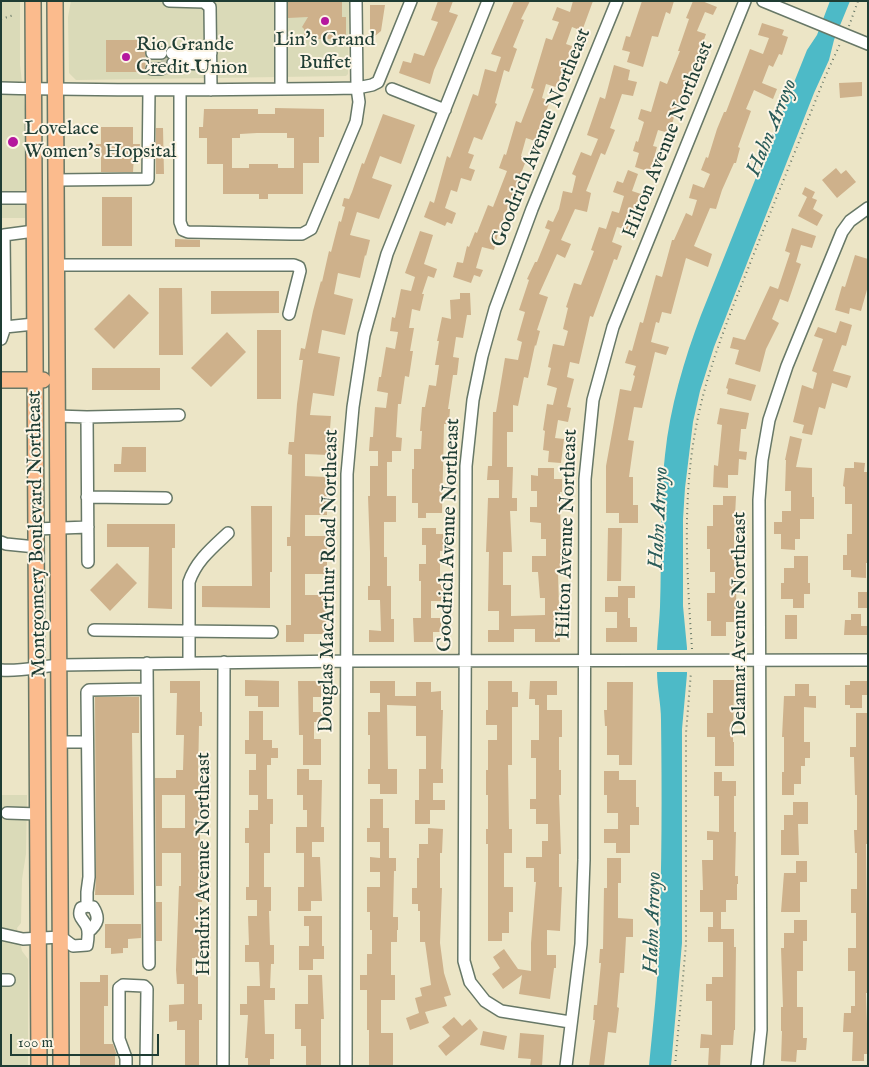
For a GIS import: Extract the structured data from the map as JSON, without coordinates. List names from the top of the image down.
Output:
{
  "streets": {
    "main road": ["Montgomery Boulevard Northeast"],
    "street": [
      "Goodrich Avenue Northeast",
      "Hilton Avenue Northeast",
      "Douglas MacArthur Road Northeast",
      "Delamar Avenue Northeast",
      "Hendrix Avenue Northeast"
    ]
  },
  "crossings": [
    ["Goodrich Avenue Northeast", "Hilton Avenue Northeast"]
  ],
  "water": ["Hahn Arroyo"],
  "places": ["Lin's Grand Buffet", "Rio Grande Credit Union", "Lovelace Women's Hopsital"],
  "scale_bar": "100 m"
}
